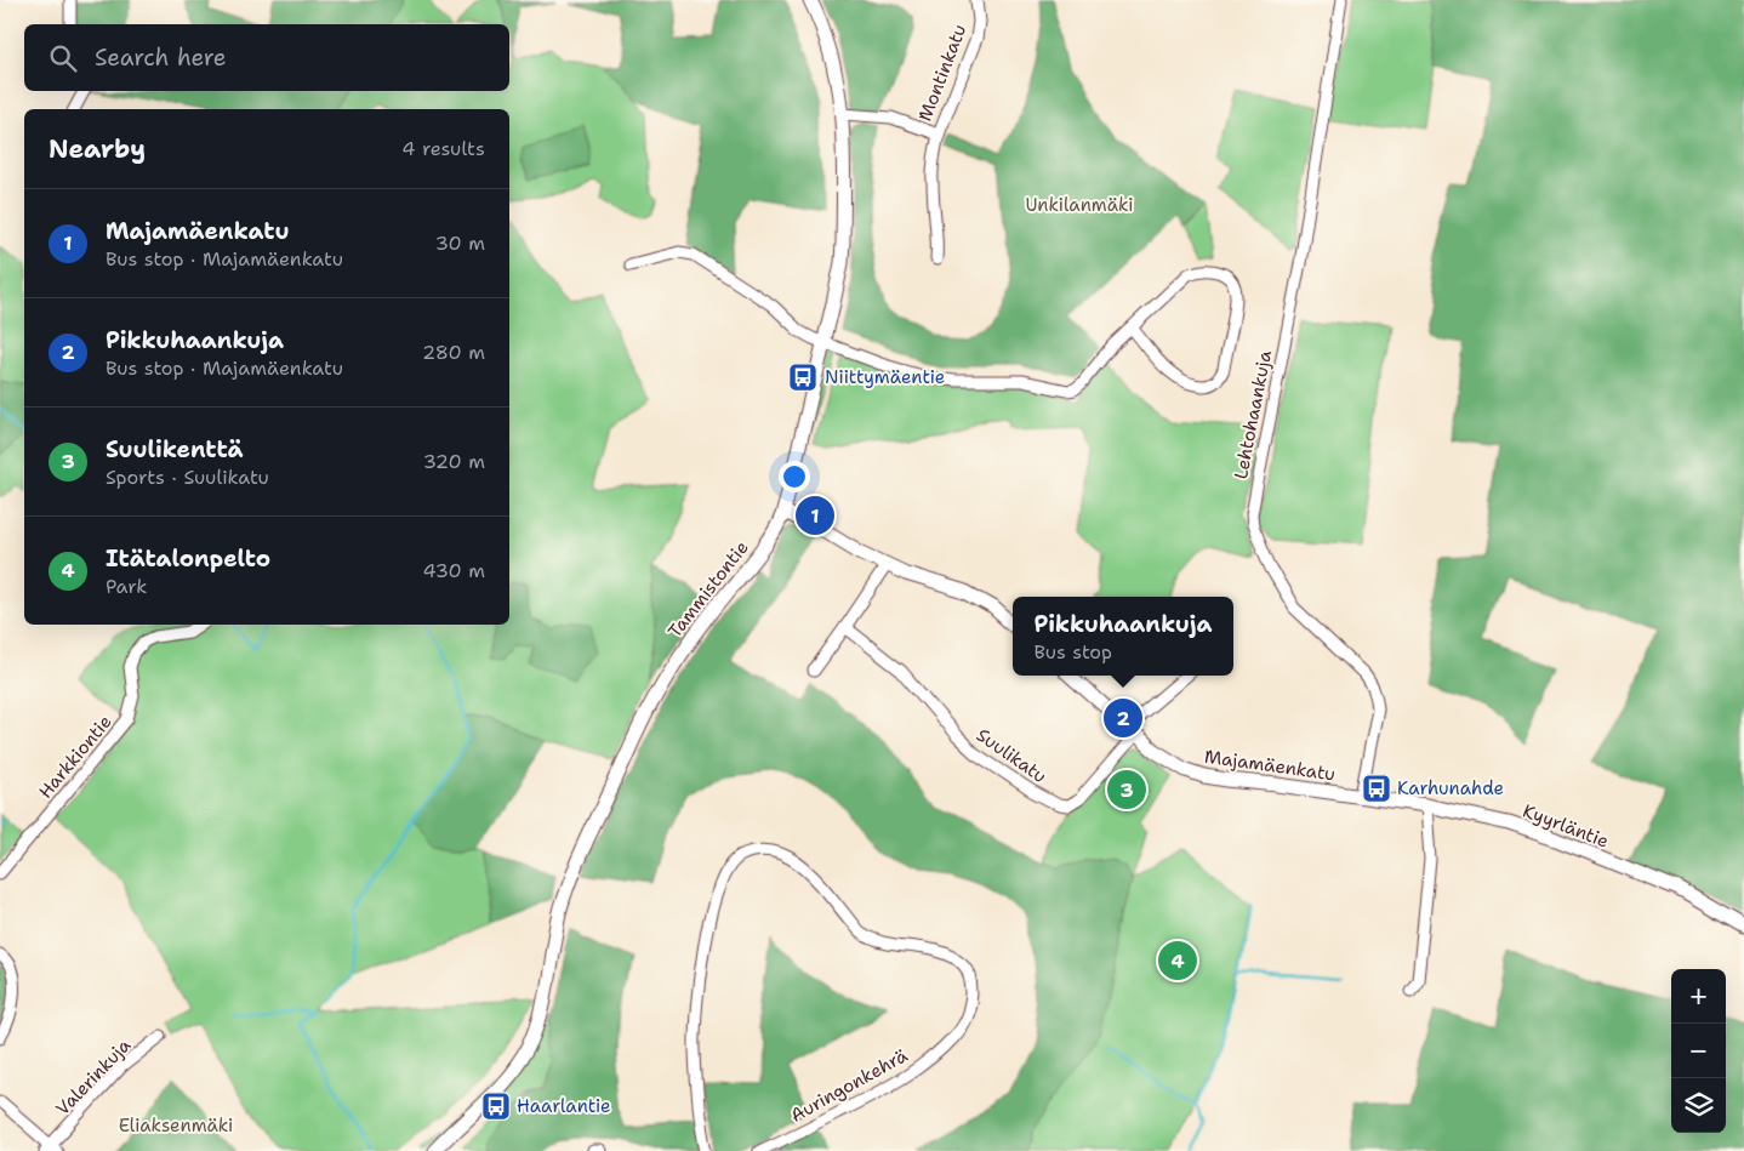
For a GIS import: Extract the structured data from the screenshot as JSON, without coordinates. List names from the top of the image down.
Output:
{
  "streets": {
    "street": [
      "Montinkatu",
      "Lehtohaankuja",
      "Tammistontie",
      "Suulikatu",
      "Harkkiontie",
      "Majamäenkatu",
      "Kyyrläntie",
      "Valerinkuja",
      "Auringonkehrä"
    ]
  },
  "crossings": [
    ["Montinkatu", "Tammistontie"],
    ["Lehtohaankuja", "Majamäenkatu"],
    ["Lehtohaankuja", "Kyyrläntie"],
    ["Suulikatu", "Majamäenkatu"],
    ["Majamäenkatu", "Kyyrläntie"]
  ],
  "parks": ["Unkilanmäki", "Eliaksenmäki"],
  "places": {
    "bus stop": ["Niittymäentie", "Karhunahde", "Haarlantie"]
  },
  "page": {
    "search": "Search here",
    "heading": ["Nearby", "4 results"],
    "list": [
      {
        "mark": "1",
        "name": "Majamäenkatu",
        "note": "Bus stop · Majamäenkatu",
        "value": "30 m"
      },
      {
        "mark": "2",
        "name": "Pikkuhaankuja",
        "note": "Bus stop · Majamäenkatu",
        "value": "280 m"
      },
      {
        "mark": "3",
        "name": "Suulikenttä",
        "note": "Sports · Suulikatu",
        "value": "320 m"
      },
      {
        "mark": "4",
        "name": "Itätalonpelto",
        "note": "Park",
        "value": "430 m"
      }
    ],
    "pins": [
      "1",
      "2",
      "3",
      "4"
    ],
    "popup": ["Pikkuhaankuja", "Bus stop"],
    "map_buttons": ["+", "−"]
  }
}
